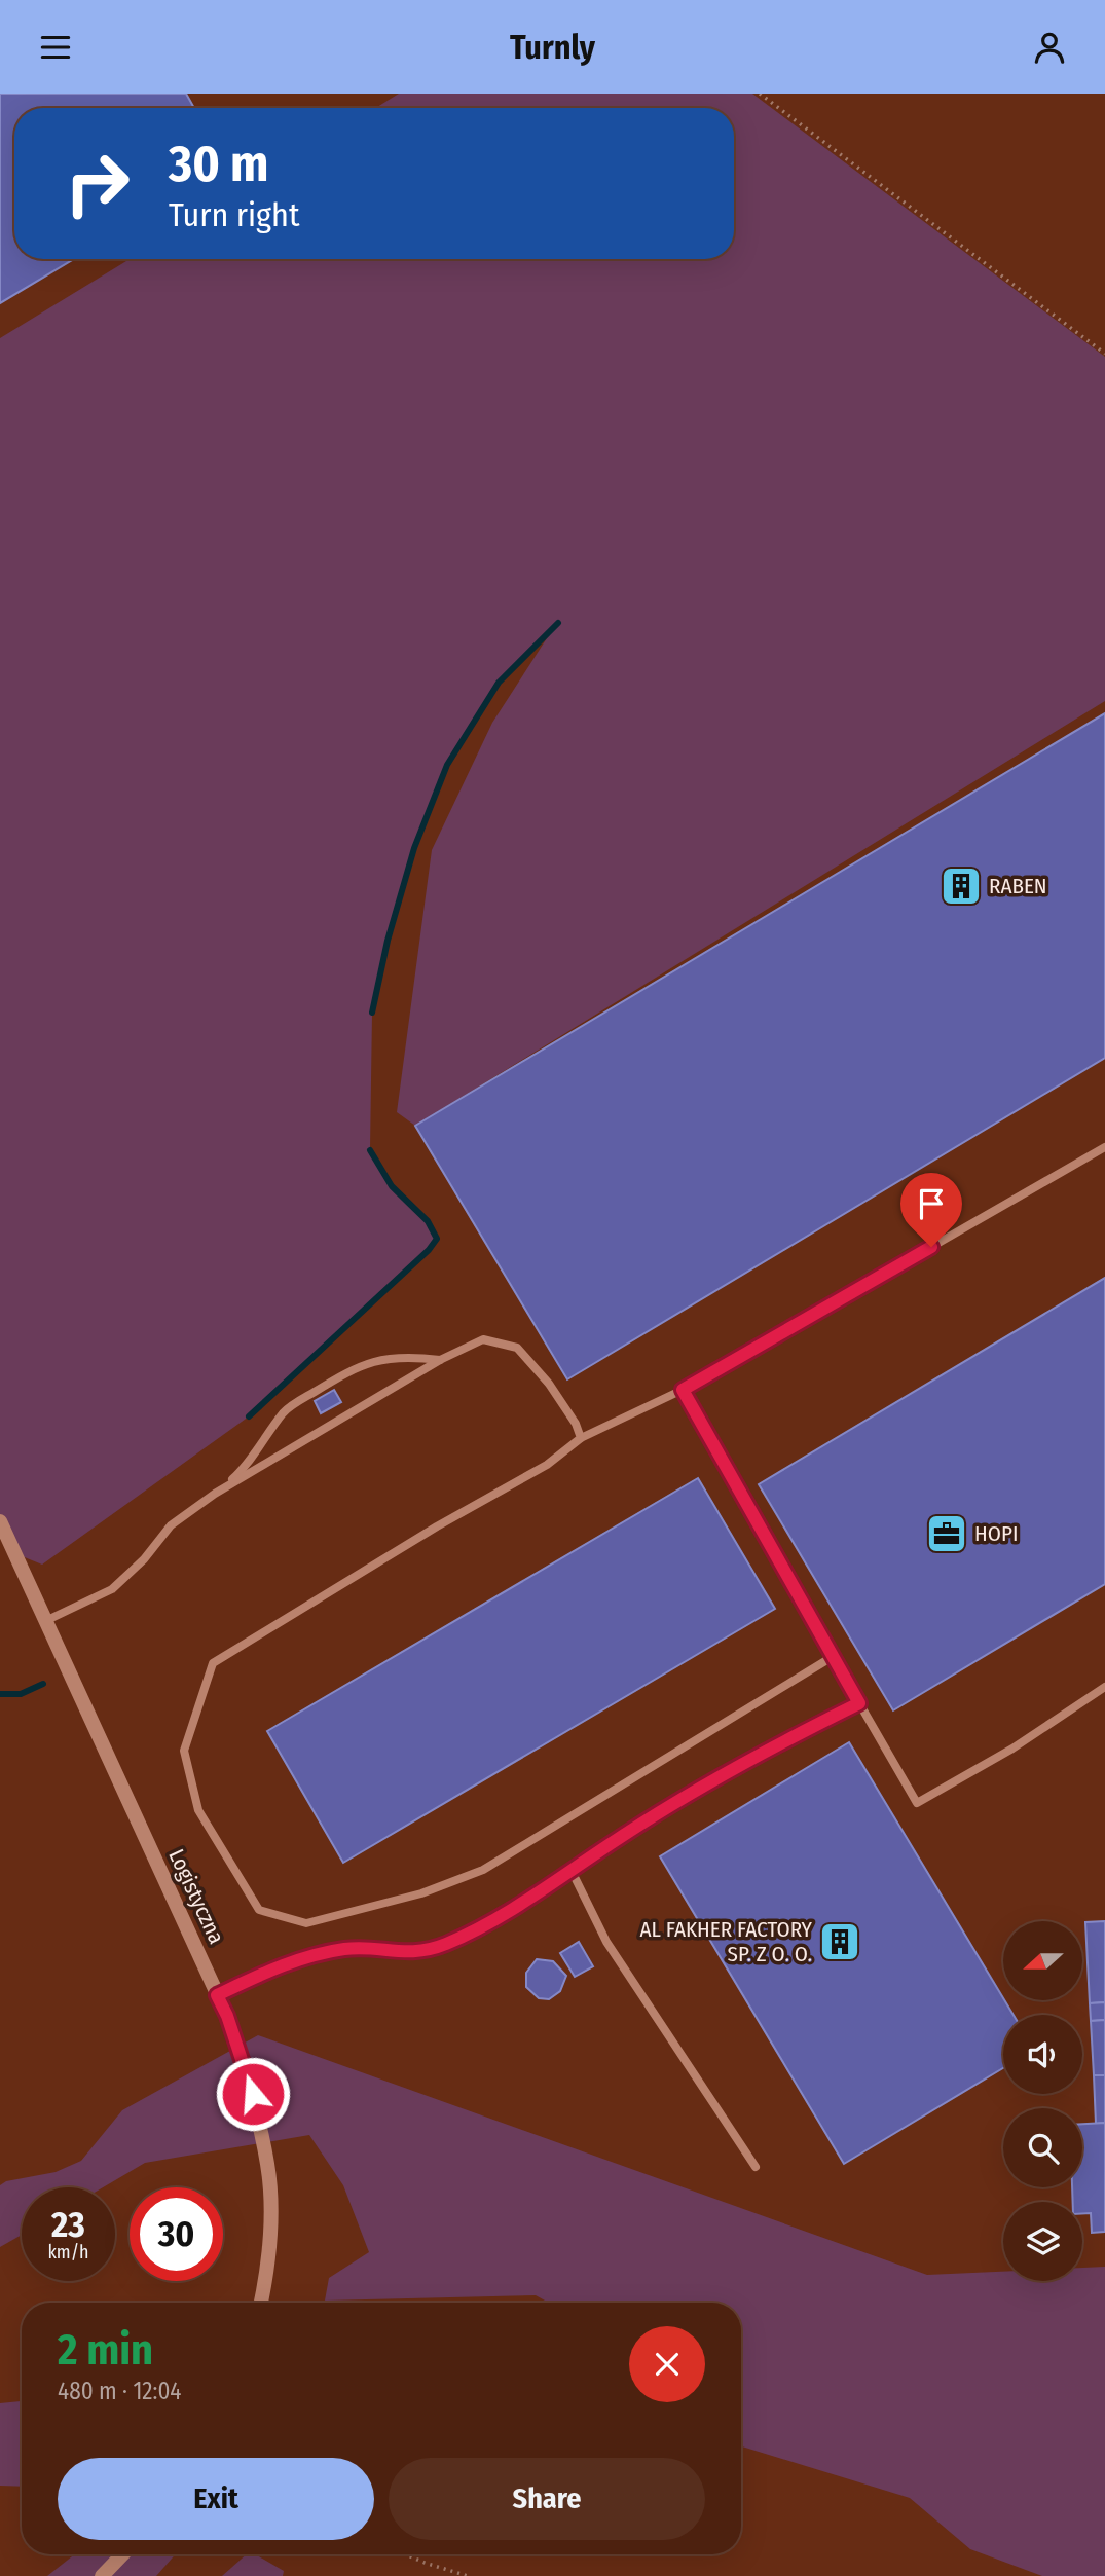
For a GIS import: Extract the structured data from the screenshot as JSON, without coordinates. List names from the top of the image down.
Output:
{
  "streets": {
    "street": ["Logistyczna"]
  },
  "places": {
    "building": ["RABEN", "AL FAKHER FACTORY SP. Z O. O."],
    "office": ["HOPI"]
  },
  "north": "left",
  "page": {
    "header": "Turnly",
    "turn": ["30 m", "Turn right"],
    "speed": "23 km/h",
    "limit": "30",
    "heading": ["2 min", "480 m · 12:04"],
    "buttons": ["Exit", "Share"]
  }
}
